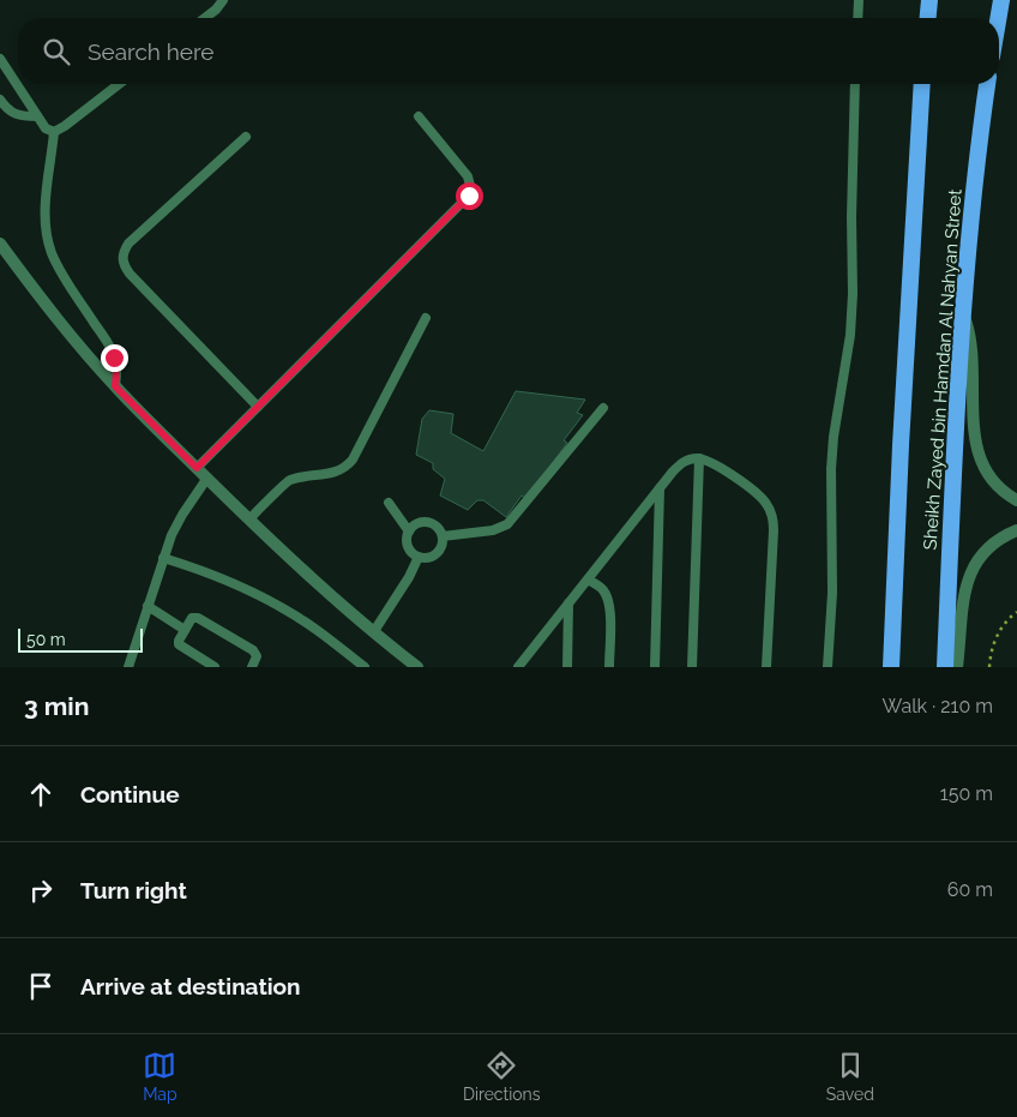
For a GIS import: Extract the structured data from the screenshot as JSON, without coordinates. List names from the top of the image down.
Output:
{
  "streets": {
    "highway": ["Sheikh Zayed bin Hamdan Al Nahyan Street"]
  },
  "scale_bar": "50 m",
  "page": {
    "search": "Search here",
    "scale": "50 m",
    "heading": ["3 min", "Walk · 210 m"],
    "list": [
      ["Continue", "150 m"],
      ["Turn right", "60 m"],
      "Arrive at destination"
    ],
    "nav": ["Map", "Directions", "Saved"]
  }
}
